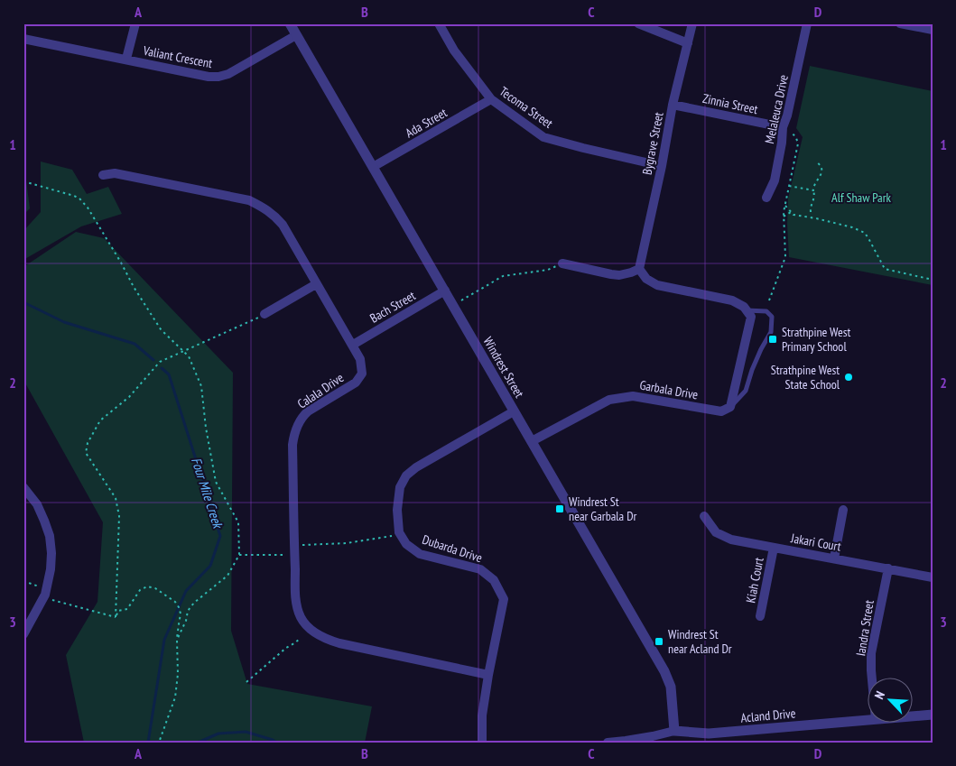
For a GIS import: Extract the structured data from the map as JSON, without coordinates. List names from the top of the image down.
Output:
{
  "streets": {
    "street": [
      "Valiant Crescent",
      "Zinnia Street",
      "Tecoma Street",
      "Melaleuca Drive",
      "Ada Street",
      "Bygrave Street",
      "Bach Street",
      "Windrest Street",
      "Garbala Drive",
      "Calala Drive",
      "Jakari Court",
      "Dubarda Drive",
      "Kiah Court",
      "Iandra Street",
      "Acland Drive"
    ]
  },
  "crossings": [
    ["Valiant Crescent", "Windrest Street"],
    ["Zinnia Street", "Melaleuca Drive"],
    ["Zinnia Street", "Bygrave Street"],
    ["Tecoma Street", "Ada Street"],
    ["Tecoma Street", "Bygrave Street"],
    ["Ada Street", "Windrest Street"],
    ["Bach Street", "Windrest Street"],
    ["Bach Street", "Calala Drive"],
    ["Windrest Street", "Garbala Drive"],
    ["Windrest Street", "Dubarda Drive"],
    ["Windrest Street", "Acland Drive"],
    ["Calala Drive", "Dubarda Drive"],
    ["Jakari Court", "Kiah Court"],
    ["Jakari Court", "Iandra Street"]
  ],
  "water": ["Four Mile Creek"],
  "parks": ["Alf Shaw Park"],
  "places": {
    "transit": ["Strathpine West Primary School", "Windrest St near Garbala Dr", "Windrest St near Acland Dr"],
    "other": ["Strathpine West State School"]
  },
  "north": "top left",
  "grid": {
    "columns": [
      "A",
      "B",
      "C",
      "D"
    ],
    "rows": ["1", "2", "3"]
  }
}
